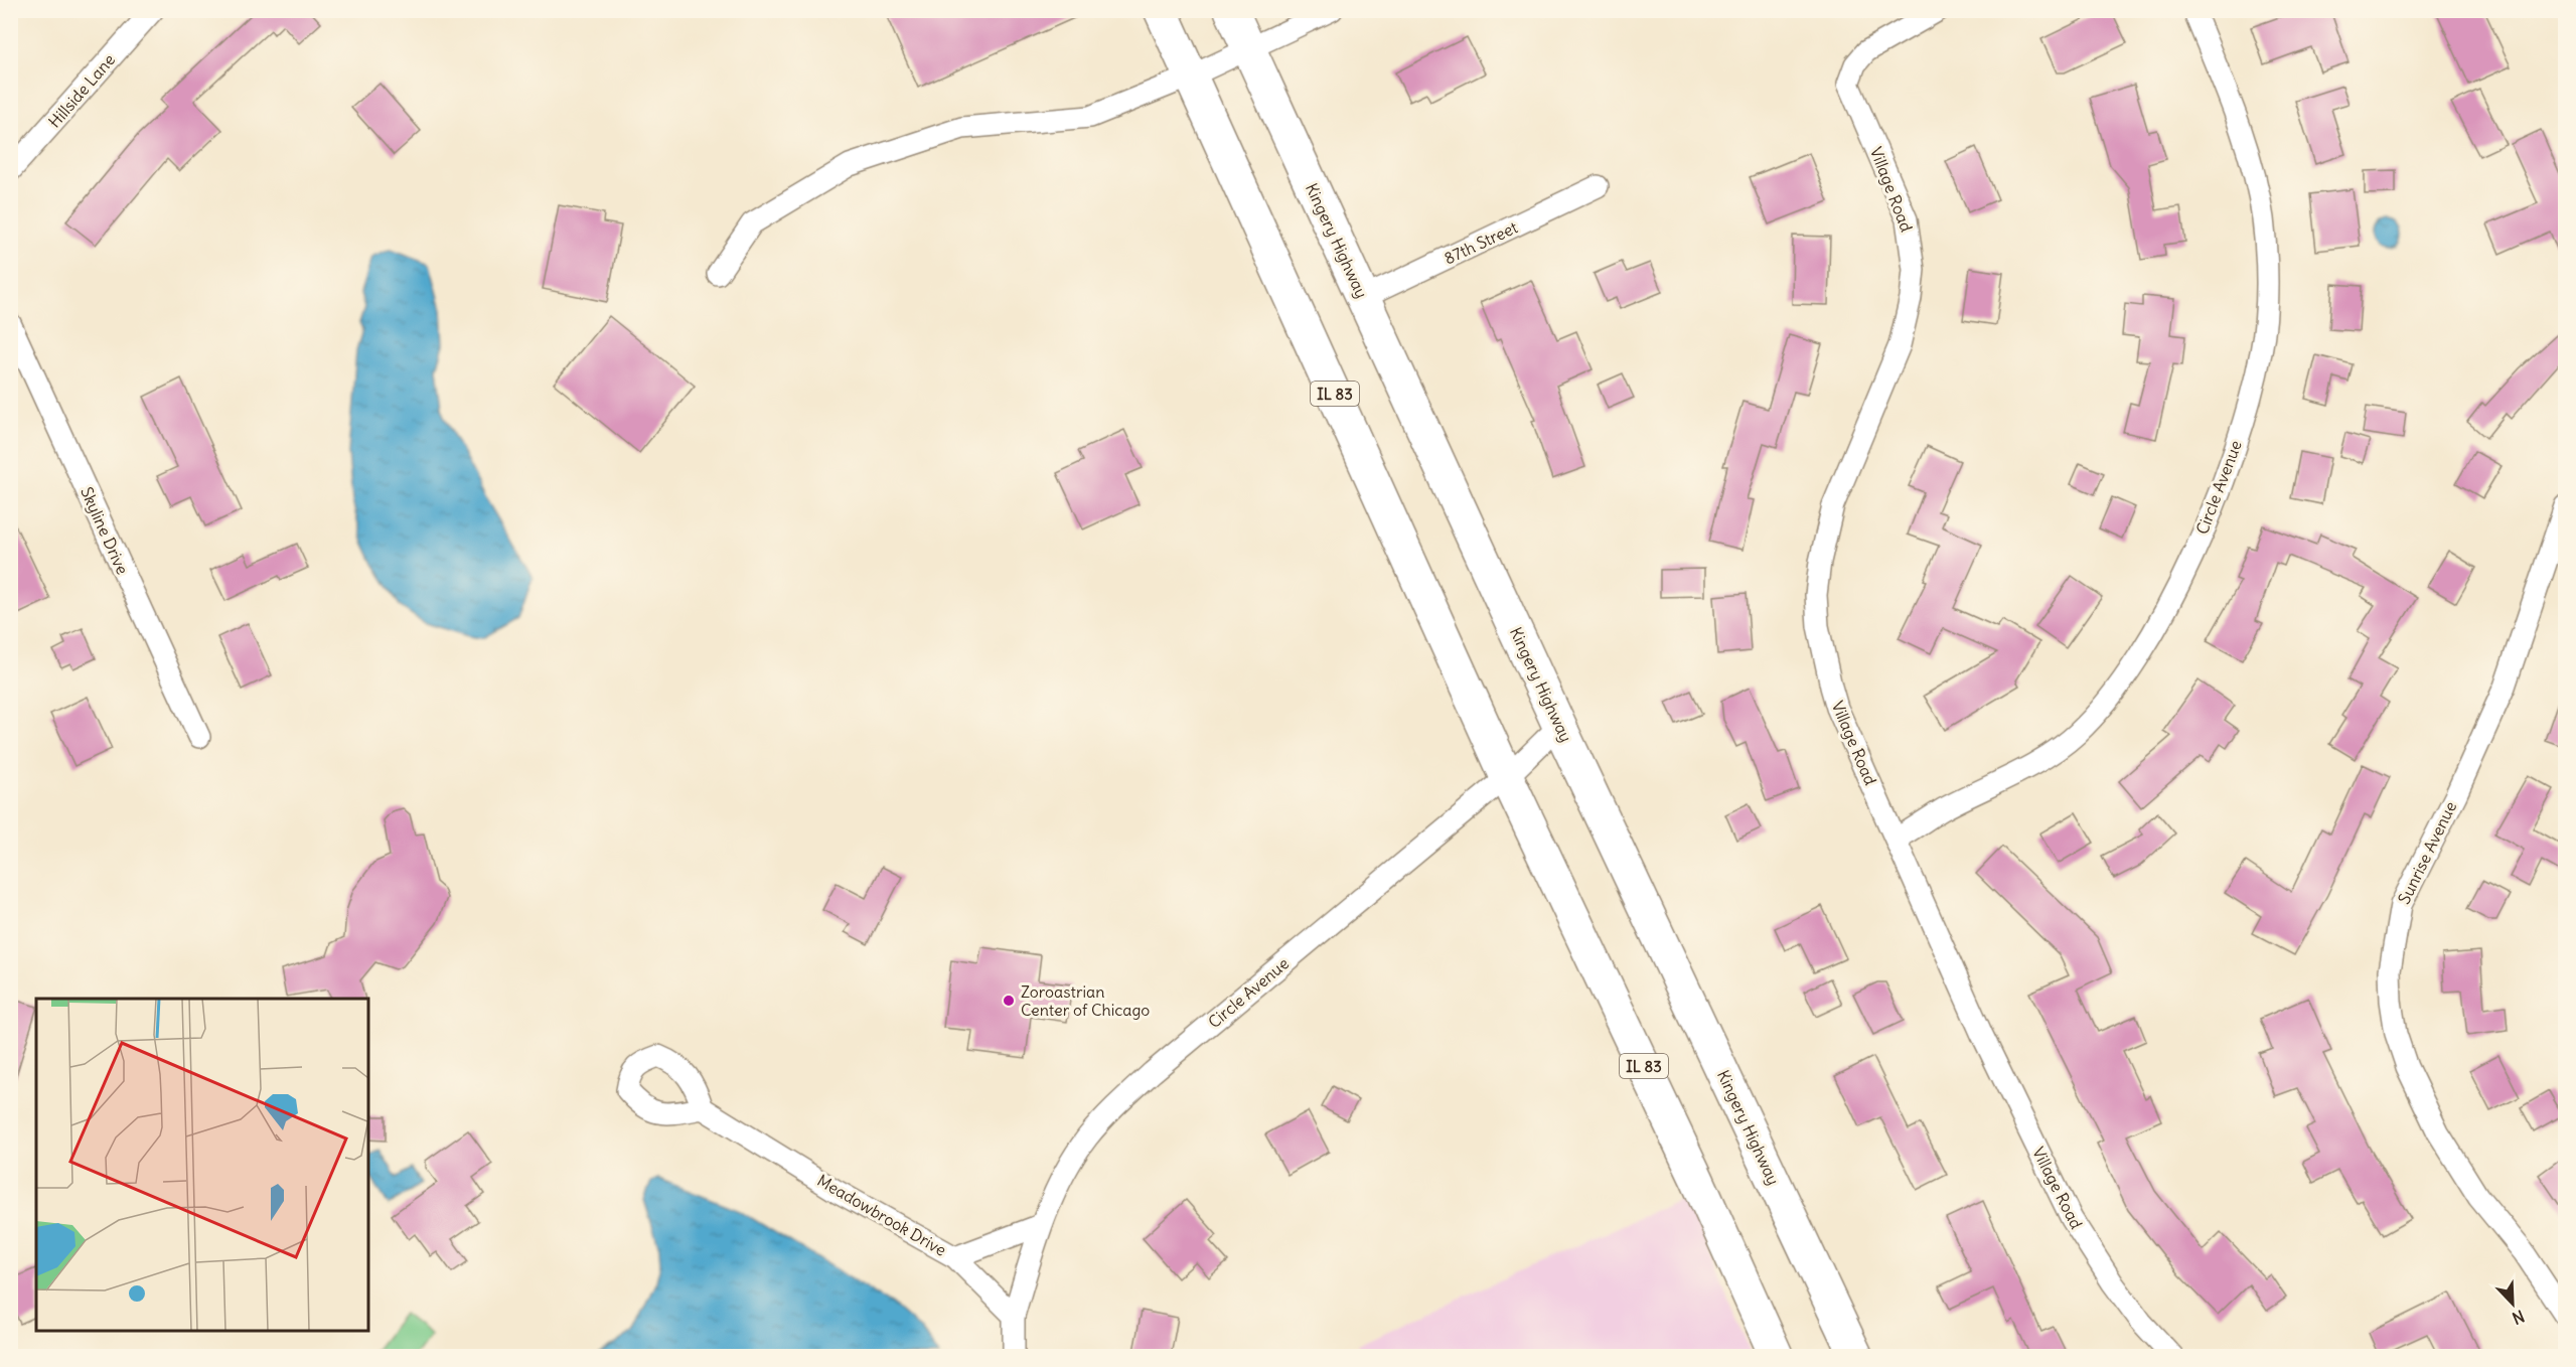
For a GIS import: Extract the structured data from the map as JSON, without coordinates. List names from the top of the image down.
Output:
{
  "streets": {
    "main road": ["Kingery Highway", "IL 83"],
    "street": [
      "Hillside Lane",
      "Village Road",
      "87th Street",
      "Circle Avenue",
      "Skyline Drive",
      "Sunrise Avenue",
      "Meadowbrook Drive"
    ]
  },
  "crossings": [
    ["Village Road", "Circle Avenue"],
    ["Kingery Highway", "87th Street"],
    ["Kingery Highway", "Circle Avenue"],
    ["IL 83", "Circle Avenue"],
    ["Circle Avenue", "Meadowbrook Drive"]
  ],
  "places": ["Zoroastrian Center of Chicago"],
  "north": "bottom right"
}
